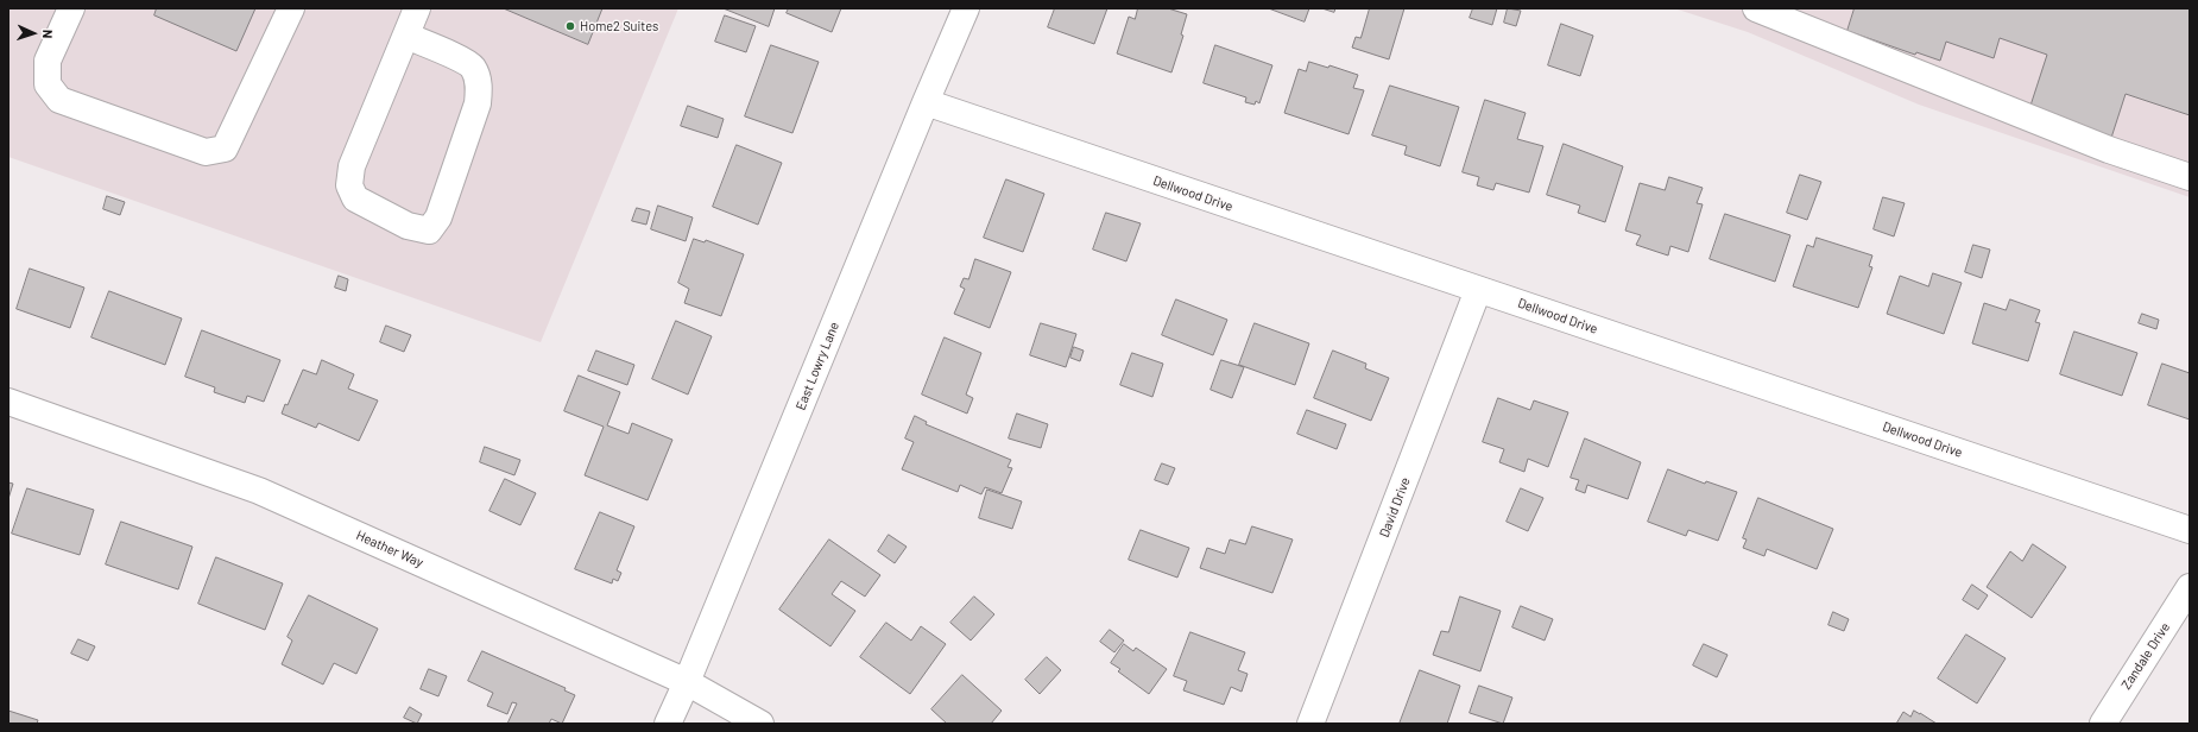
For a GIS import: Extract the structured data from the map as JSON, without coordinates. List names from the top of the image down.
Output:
{
  "streets": {
    "street": [
      "Dellwood Drive",
      "East Lowry Lane",
      "David Drive",
      "Heather Way",
      "Zandale Drive"
    ]
  },
  "crossings": [
    ["Dellwood Drive", "East Lowry Lane"],
    ["Dellwood Drive", "David Drive"],
    ["East Lowry Lane", "Heather Way"]
  ],
  "places": ["Home2 Suites"],
  "north": "right"
}
